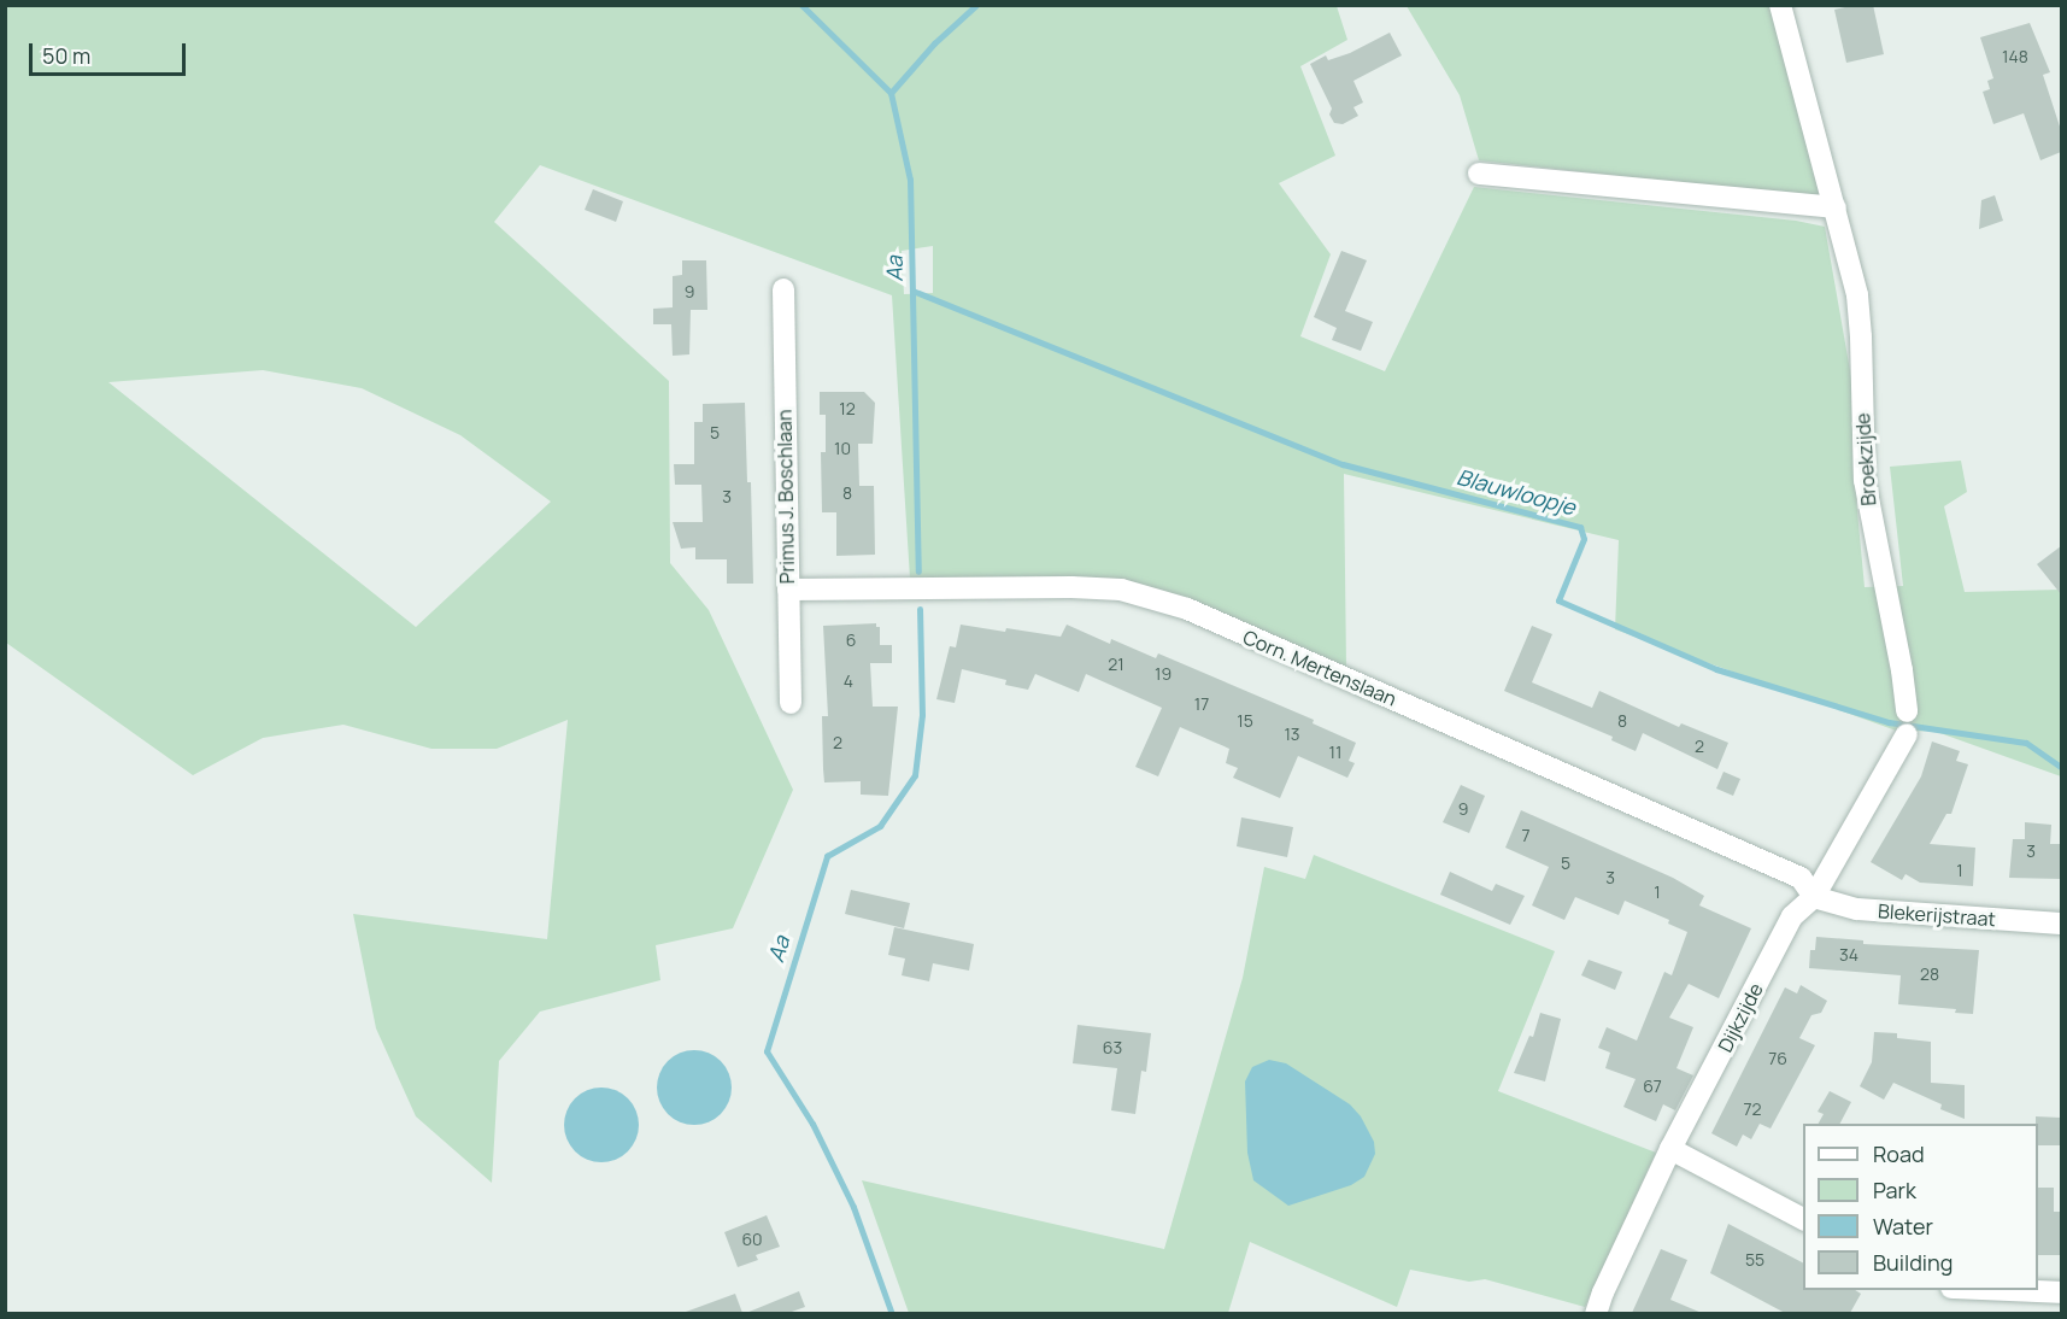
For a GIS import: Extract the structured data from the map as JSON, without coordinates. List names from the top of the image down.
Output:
{
  "streets": {
    "street": [
      "Broekzijde",
      "Primus J. Boschlaan",
      "Corn. Mertenslaan",
      "Blekerijstraat",
      "Dijkzijde"
    ]
  },
  "crossings": [
    ["Primus J. Boschlaan", "Corn. Mertenslaan"],
    ["Corn. Mertenslaan", "Blekerijstraat"],
    ["Corn. Mertenslaan", "Dijkzijde"],
    ["Blekerijstraat", "Dijkzijde"]
  ],
  "water": ["Aa", "Blauwloopje"],
  "house_numbers": [
    "148",
    "9",
    "12",
    "5",
    "10",
    "8",
    "3",
    "6",
    "21",
    "19",
    "4",
    "17",
    "15",
    "8",
    "13",
    "2",
    "2",
    "11",
    "9",
    "7",
    "3",
    "5",
    "1",
    "3",
    "1",
    "34",
    "28",
    "63",
    "76",
    "67",
    "72",
    "60",
    "55"
  ],
  "legend": [
    "Road",
    "Park",
    "Water",
    "Building"
  ],
  "scale_bar": "50 m"
}
